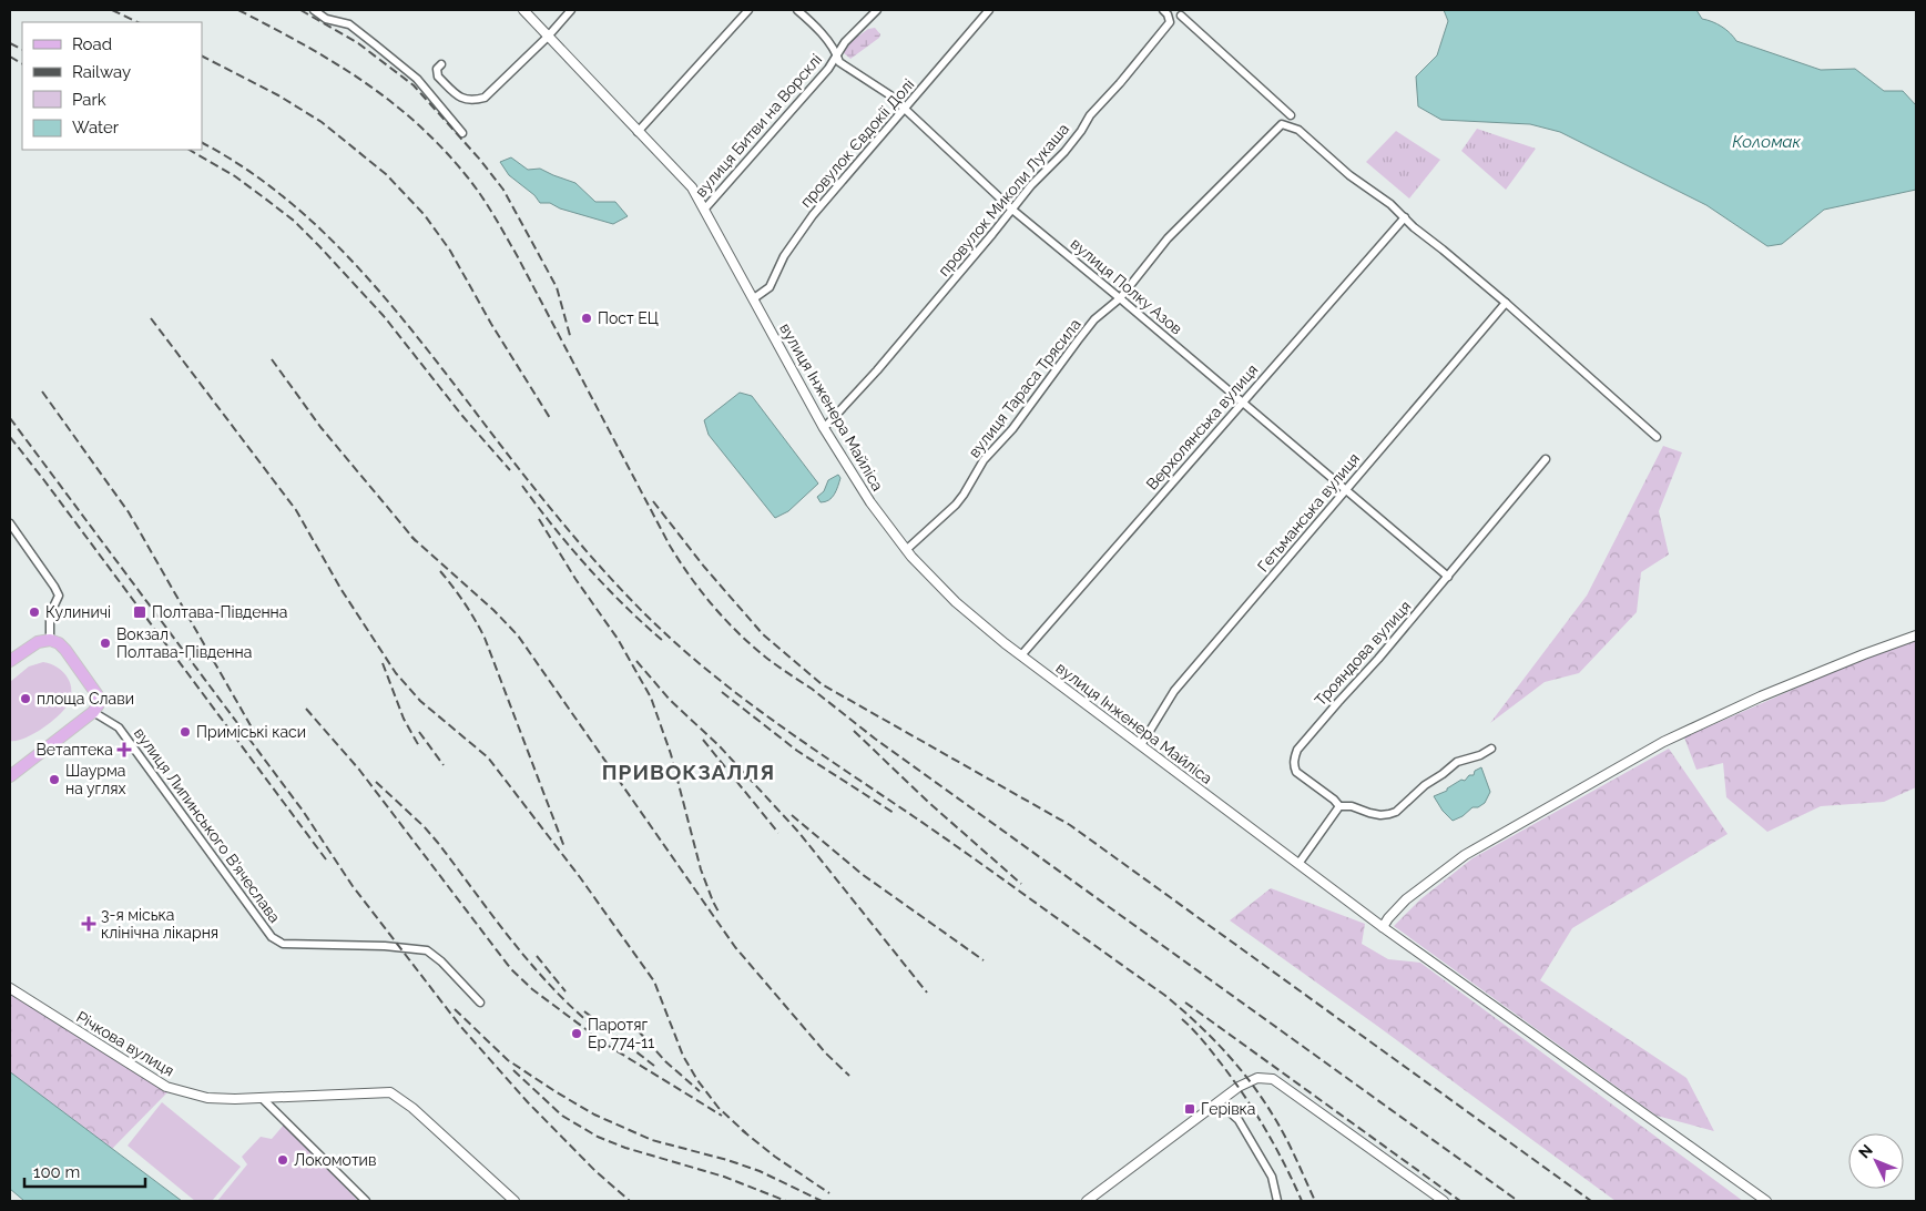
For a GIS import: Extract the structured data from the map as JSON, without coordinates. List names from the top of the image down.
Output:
{
  "streets": {
    "street": [
      "вулиця Битви на Ворсклі",
      "провулок Євдокії Долі",
      "провулок Миколи Лукаша",
      "вулиця Полку Азов",
      "вулиця Тараса Трясила",
      "вулиця Інженера Майліса",
      "Верхолянська вулиця",
      "Гетьманська вулиця",
      "Трояндова вулиця",
      "вулиця Липинського В'ячеслава",
      "Річкова вулиця"
    ]
  },
  "crossings": [
    ["вулиця Битви на Ворсклі", "вулиця Полку Азов"],
    ["вулиця Битви на Ворсклі", "вулиця Інженера Майліса"],
    ["провулок Євдокії Долі", "вулиця Полку Азов"],
    ["провулок Євдокії Долі", "вулиця Інженера Майліса"],
    ["провулок Миколи Лукаша", "вулиця Полку Азов"],
    ["провулок Миколи Лукаша", "вулиця Інженера Майліса"],
    ["вулиця Полку Азов", "вулиця Тараса Трясила"],
    ["вулиця Полку Азов", "Верхолянська вулиця"],
    ["вулиця Полку Азов", "Гетьманська вулиця"],
    ["вулиця Полку Азов", "Трояндова вулиця"],
    ["вулиця Тараса Трясила", "вулиця Інженера Майліса"],
    ["вулиця Тараса Трясила", "Верхолянська вулиця"],
    ["вулиця Інженера Майліса", "Верхолянська вулиця"],
    ["вулиця Інженера Майліса", "Гетьманська вулиця"]
  ],
  "districts": ["ПРИВОКЗАЛЛЯ"],
  "water": ["Коломак"],
  "places": {
    "other": [
      "Пост ЕЦ",
      "Кулиничі",
      "Вокзал Полтава-Південна",
      "площа Слави",
      "Приміські каси",
      "Шаурма на углях",
      "Паротяг Ер 774-11",
      "Локомотив"
    ],
    "transit": ["Полтава-Південна", "Герівка"],
    "health": ["Ветаптека", "3-я міська клінічна лікарня"]
  },
  "legend": [
    "Road",
    "Railway",
    "Park",
    "Water"
  ],
  "scale_bar": "100 m",
  "north": "top left"
}
